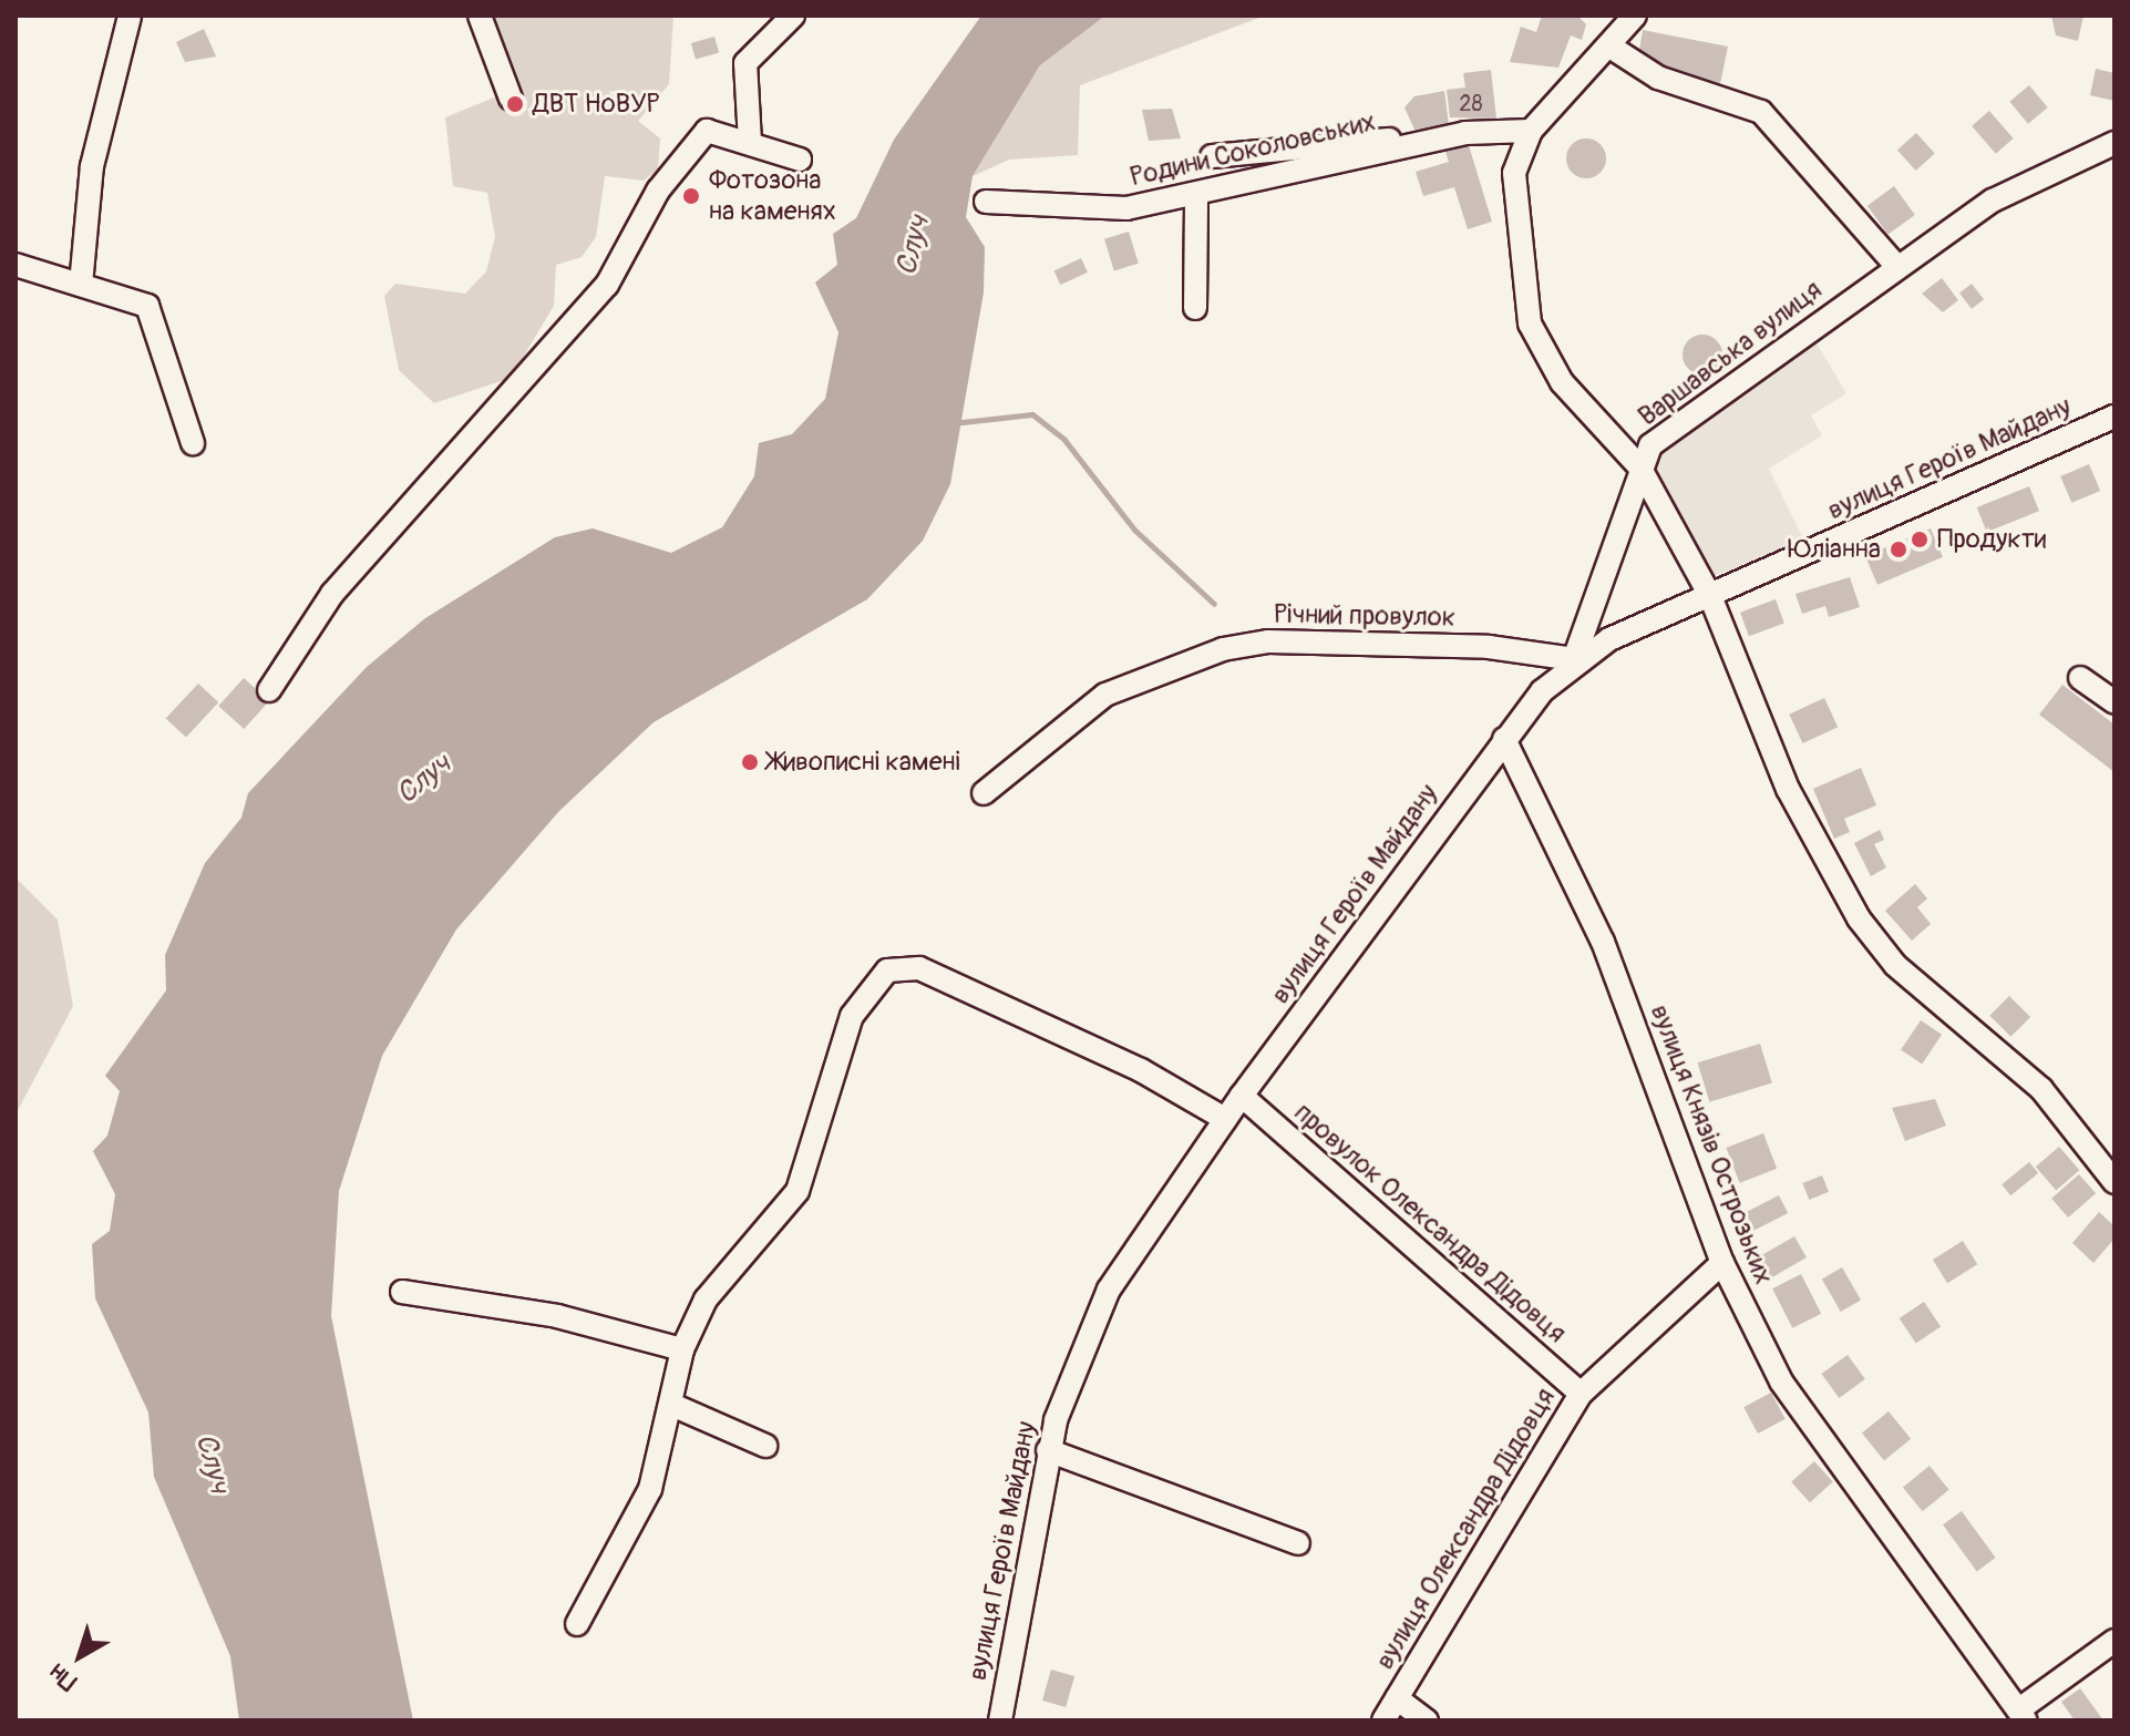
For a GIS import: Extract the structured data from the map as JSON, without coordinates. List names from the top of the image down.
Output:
{
  "streets": {
    "street": [
      "Родини Соколовських",
      "Варшавська вулиця",
      "вулиця Героїв Майдану",
      "Річний провулок",
      "вулиця Князів Острозьких",
      "провулок Олександра Дідовця",
      "вулиця Олександра Дідовця"
    ]
  },
  "crossings": [
    ["Варшавська вулиця", "вулиця Героїв Майдану"],
    ["Варшавська вулиця", "Річний провулок"],
    ["вулиця Героїв Майдану", "Річний провулок"],
    ["вулиця Героїв Майдану", "вулиця Князів Острозьких"],
    ["вулиця Героїв Майдану", "провулок Олександра Дідовця"],
    ["вулиця Князів Острозьких", "вулиця Олександра Дідовця"],
    ["провулок Олександра Дідовця", "вулиця Олександра Дідовця"]
  ],
  "water": ["Случ"],
  "places": [
    "ДВТ НоВУР",
    "Фотозона на каменях",
    "Продукти",
    "Юліанна",
    "Живописні камені"
  ],
  "house_numbers": ["28"],
  "north": "bottom left"
}
